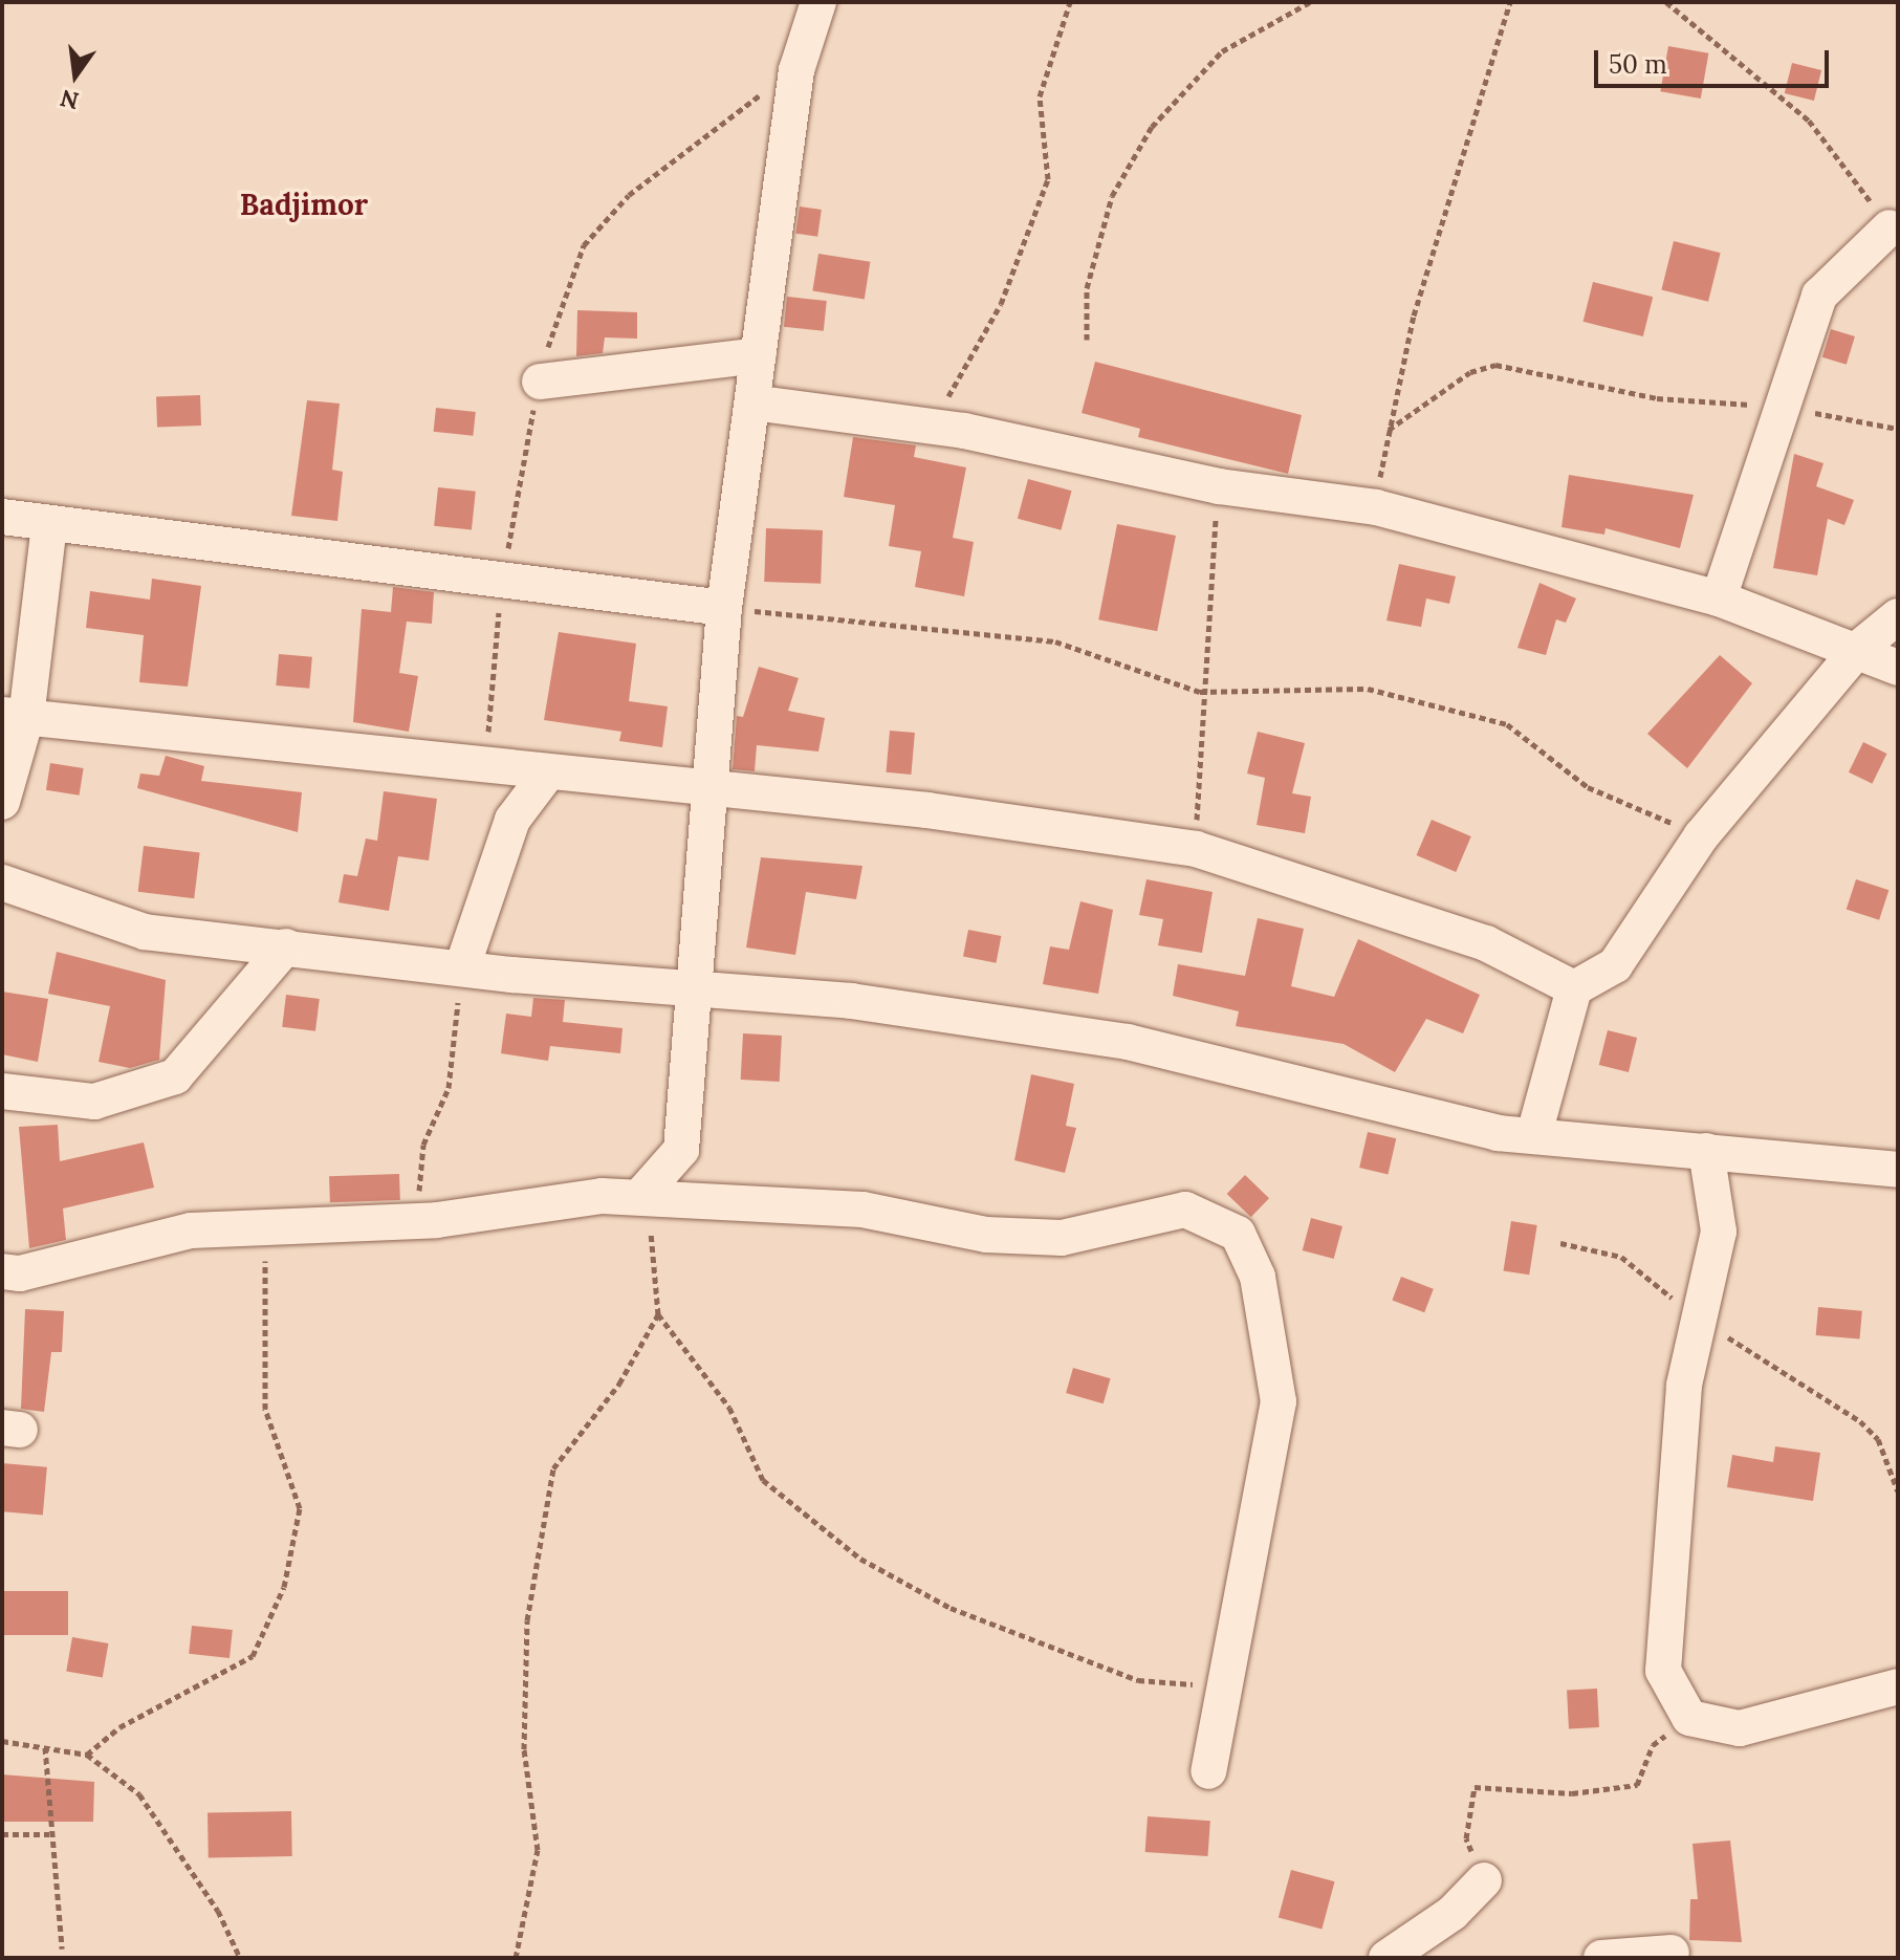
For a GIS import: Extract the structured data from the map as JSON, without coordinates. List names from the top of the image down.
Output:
{
  "districts": ["Badjimor"],
  "scale_bar": "50 m",
  "north": "bottom"
}
